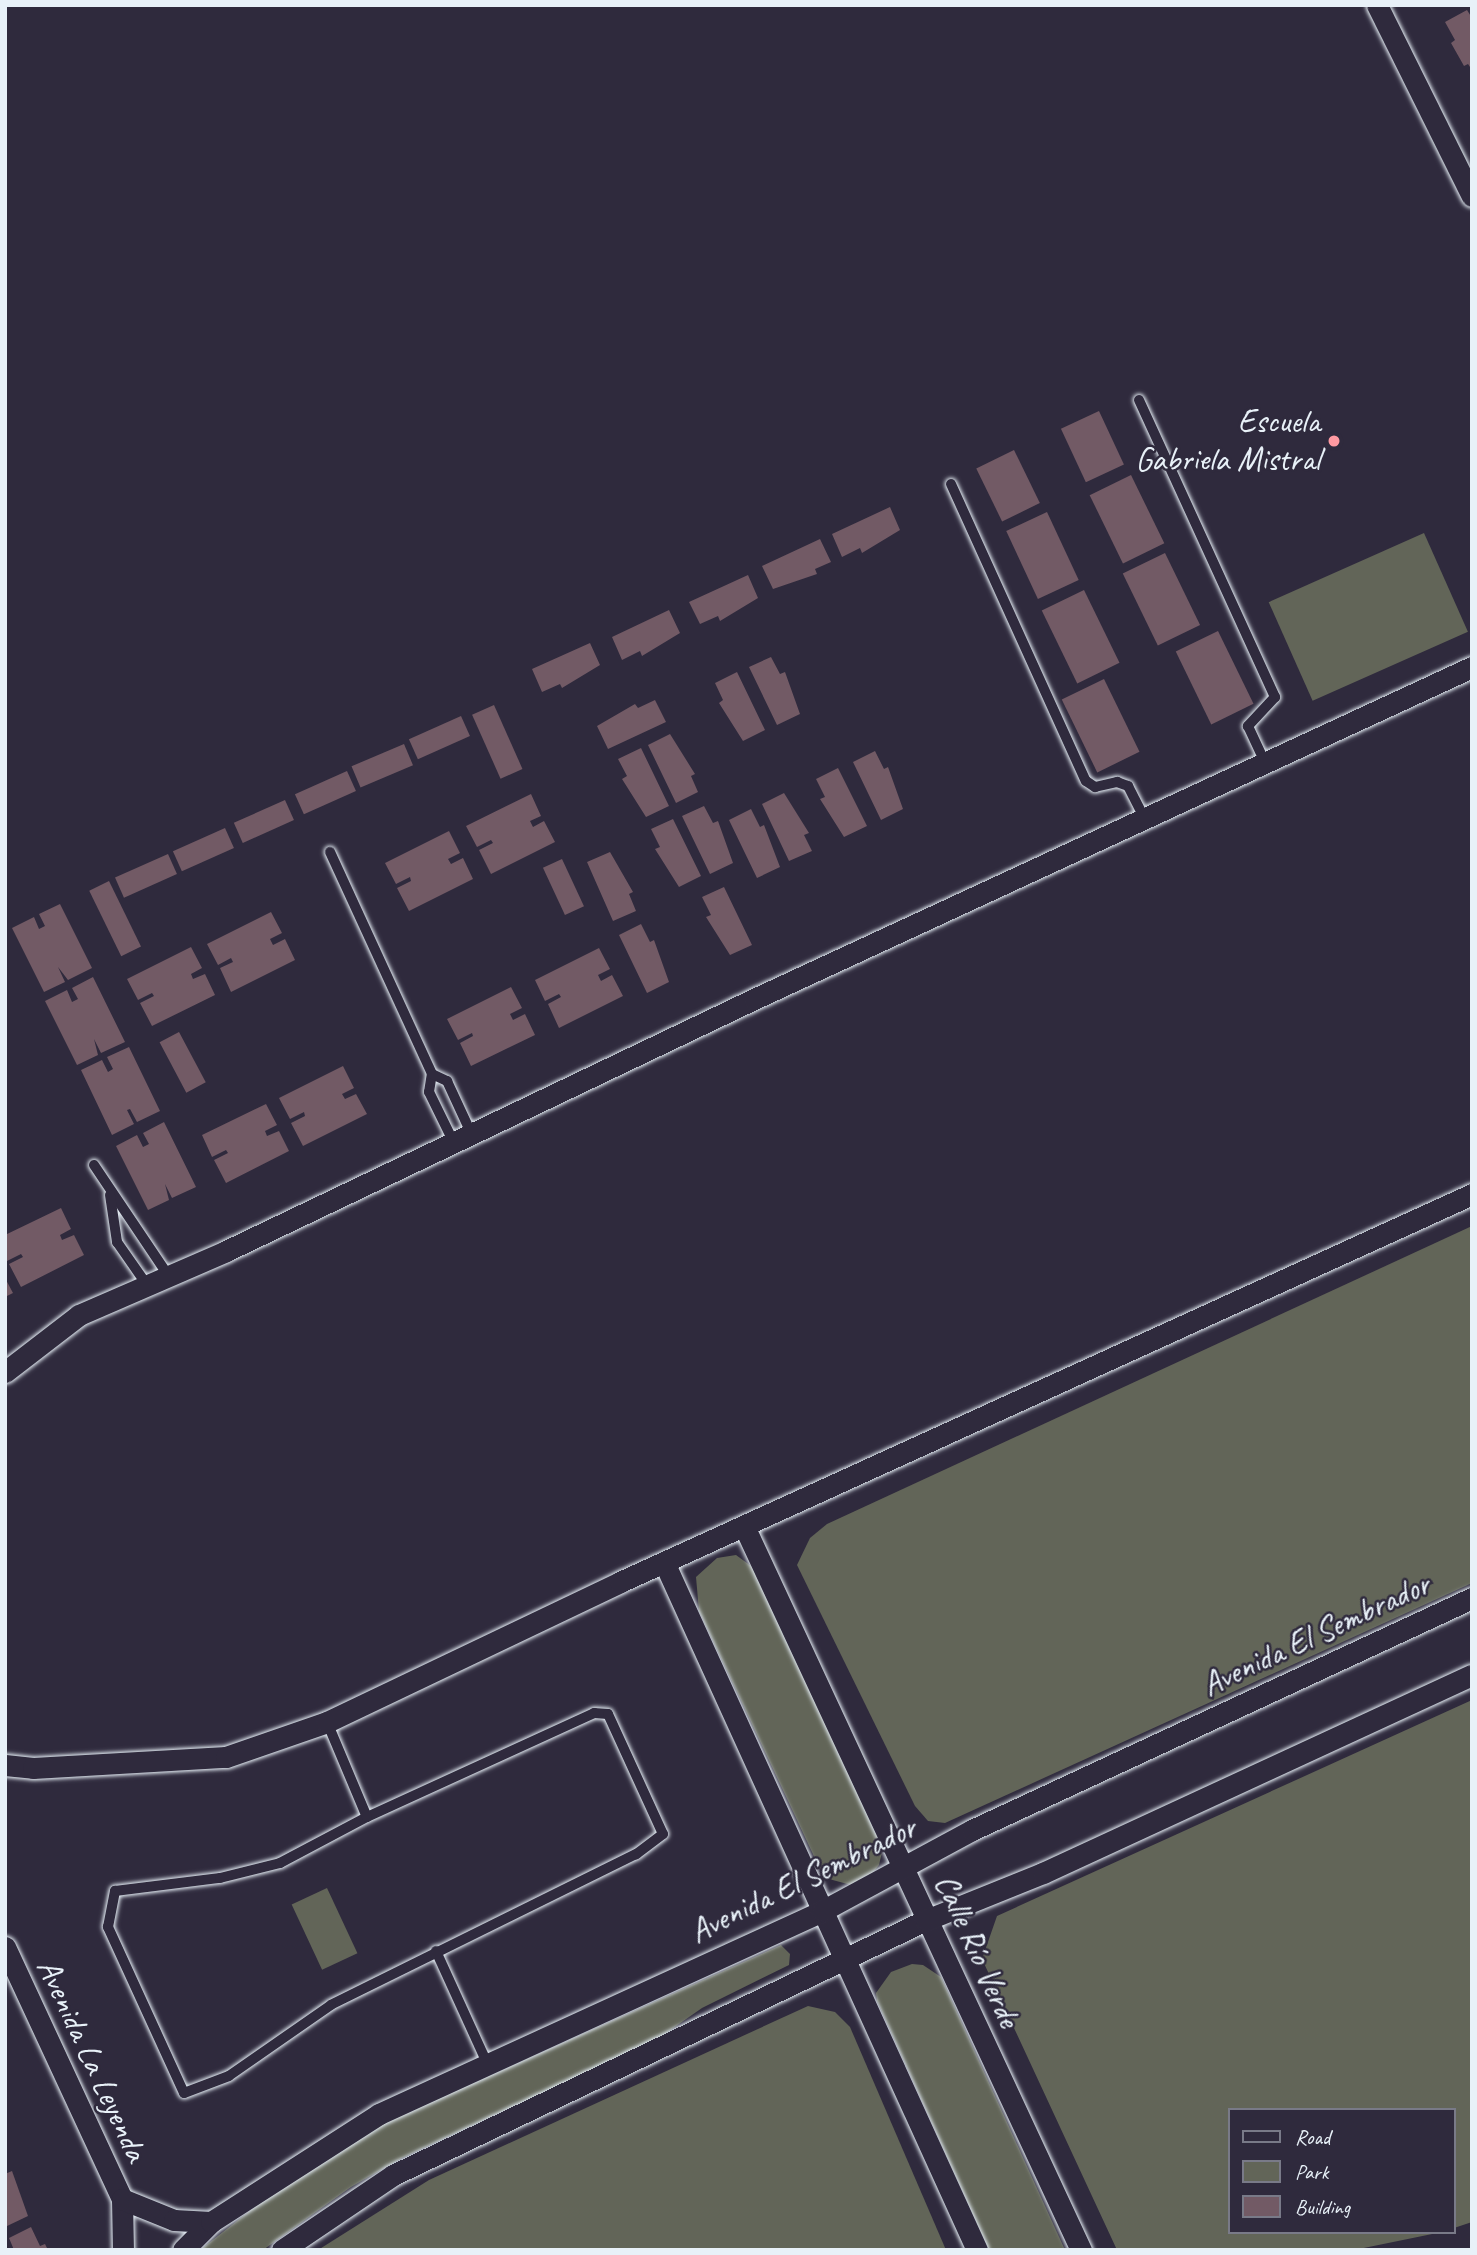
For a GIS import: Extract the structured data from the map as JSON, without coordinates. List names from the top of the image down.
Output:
{
  "streets": {
    "street": ["Avenida El Sembrador", "Calle Río Verde", "Avenida La Leyenda"]
  },
  "crossings": [
    ["Avenida El Sembrador", "Calle Río Verde"],
    ["Avenida El Sembrador", "Avenida La Leyenda"]
  ],
  "places": ["Escuela Gabriela Mistral"],
  "legend": ["Road", "Park", "Building"]
}
